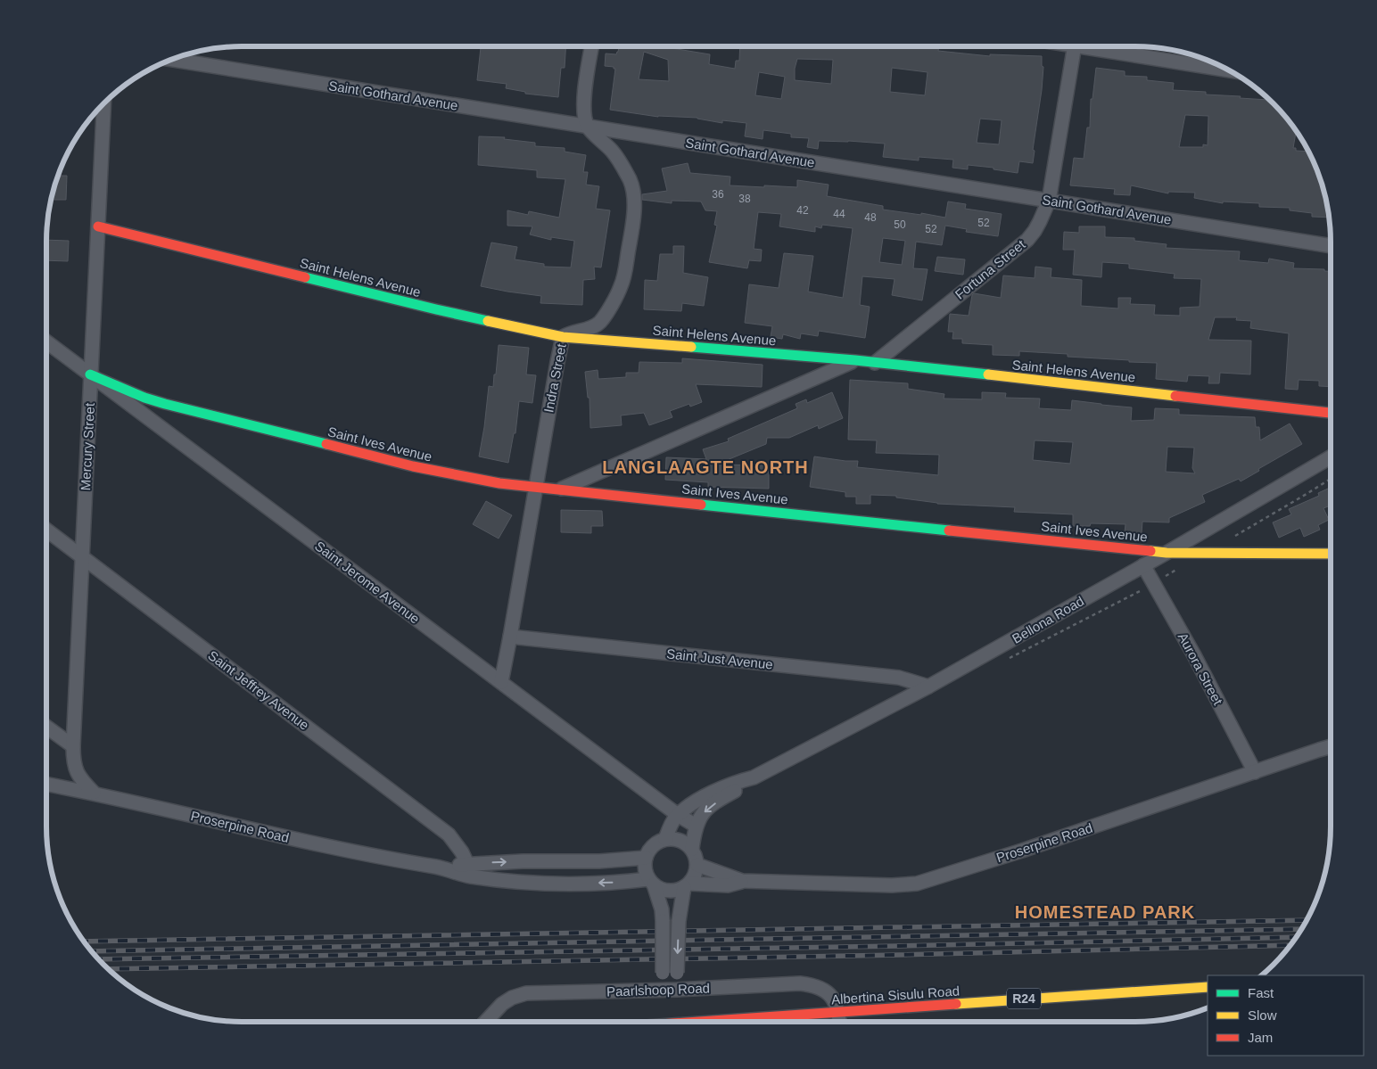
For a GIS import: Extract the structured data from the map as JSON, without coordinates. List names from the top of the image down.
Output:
{
  "streets": {
    "street": [
      "Saint Gothard Avenue",
      "Fortuna Street",
      "Saint Helens Avenue",
      "Indra Street",
      "Saint Ives Avenue",
      "Mercury Street",
      "Saint Jerome Avenue",
      "Bellona Road",
      "Saint Just Avenue",
      "Aurora Street",
      "Saint Jeffrey Avenue",
      "Proserpine Road",
      "Paarlshoop Road",
      "Albertina Sisulu Road",
      "R24"
    ]
  },
  "crossings": [
    ["Saint Gothard Avenue", "Fortuna Street"],
    ["Saint Gothard Avenue", "Indra Street"],
    ["Fortuna Street", "Saint Helens Avenue"],
    ["Saint Helens Avenue", "Indra Street"],
    ["Saint Helens Avenue", "Mercury Street"],
    ["Indra Street", "Saint Ives Avenue"],
    ["Indra Street", "Saint Jerome Avenue"],
    ["Indra Street", "Saint Just Avenue"],
    ["Saint Ives Avenue", "Mercury Street"],
    ["Saint Ives Avenue", "Saint Jerome Avenue"],
    ["Saint Ives Avenue", "Bellona Road"],
    ["Mercury Street", "Saint Jerome Avenue"],
    ["Mercury Street", "Saint Jeffrey Avenue"],
    ["Mercury Street", "Proserpine Road"],
    ["Saint Jerome Avenue", "Bellona Road"],
    ["Bellona Road", "Saint Just Avenue"],
    ["Bellona Road", "Aurora Street"],
    ["Aurora Street", "Proserpine Road"],
    ["Saint Jeffrey Avenue", "Proserpine Road"],
    ["Paarlshoop Road", "Albertina Sisulu Road"]
  ],
  "districts": ["LANGLAAGTE NORTH", "HOMESTEAD PARK"],
  "house_numbers": [
    "36",
    "38",
    "42",
    "44",
    "48",
    "52",
    "50",
    "52"
  ],
  "legend": ["Fast", "Slow", "Jam"]
}
